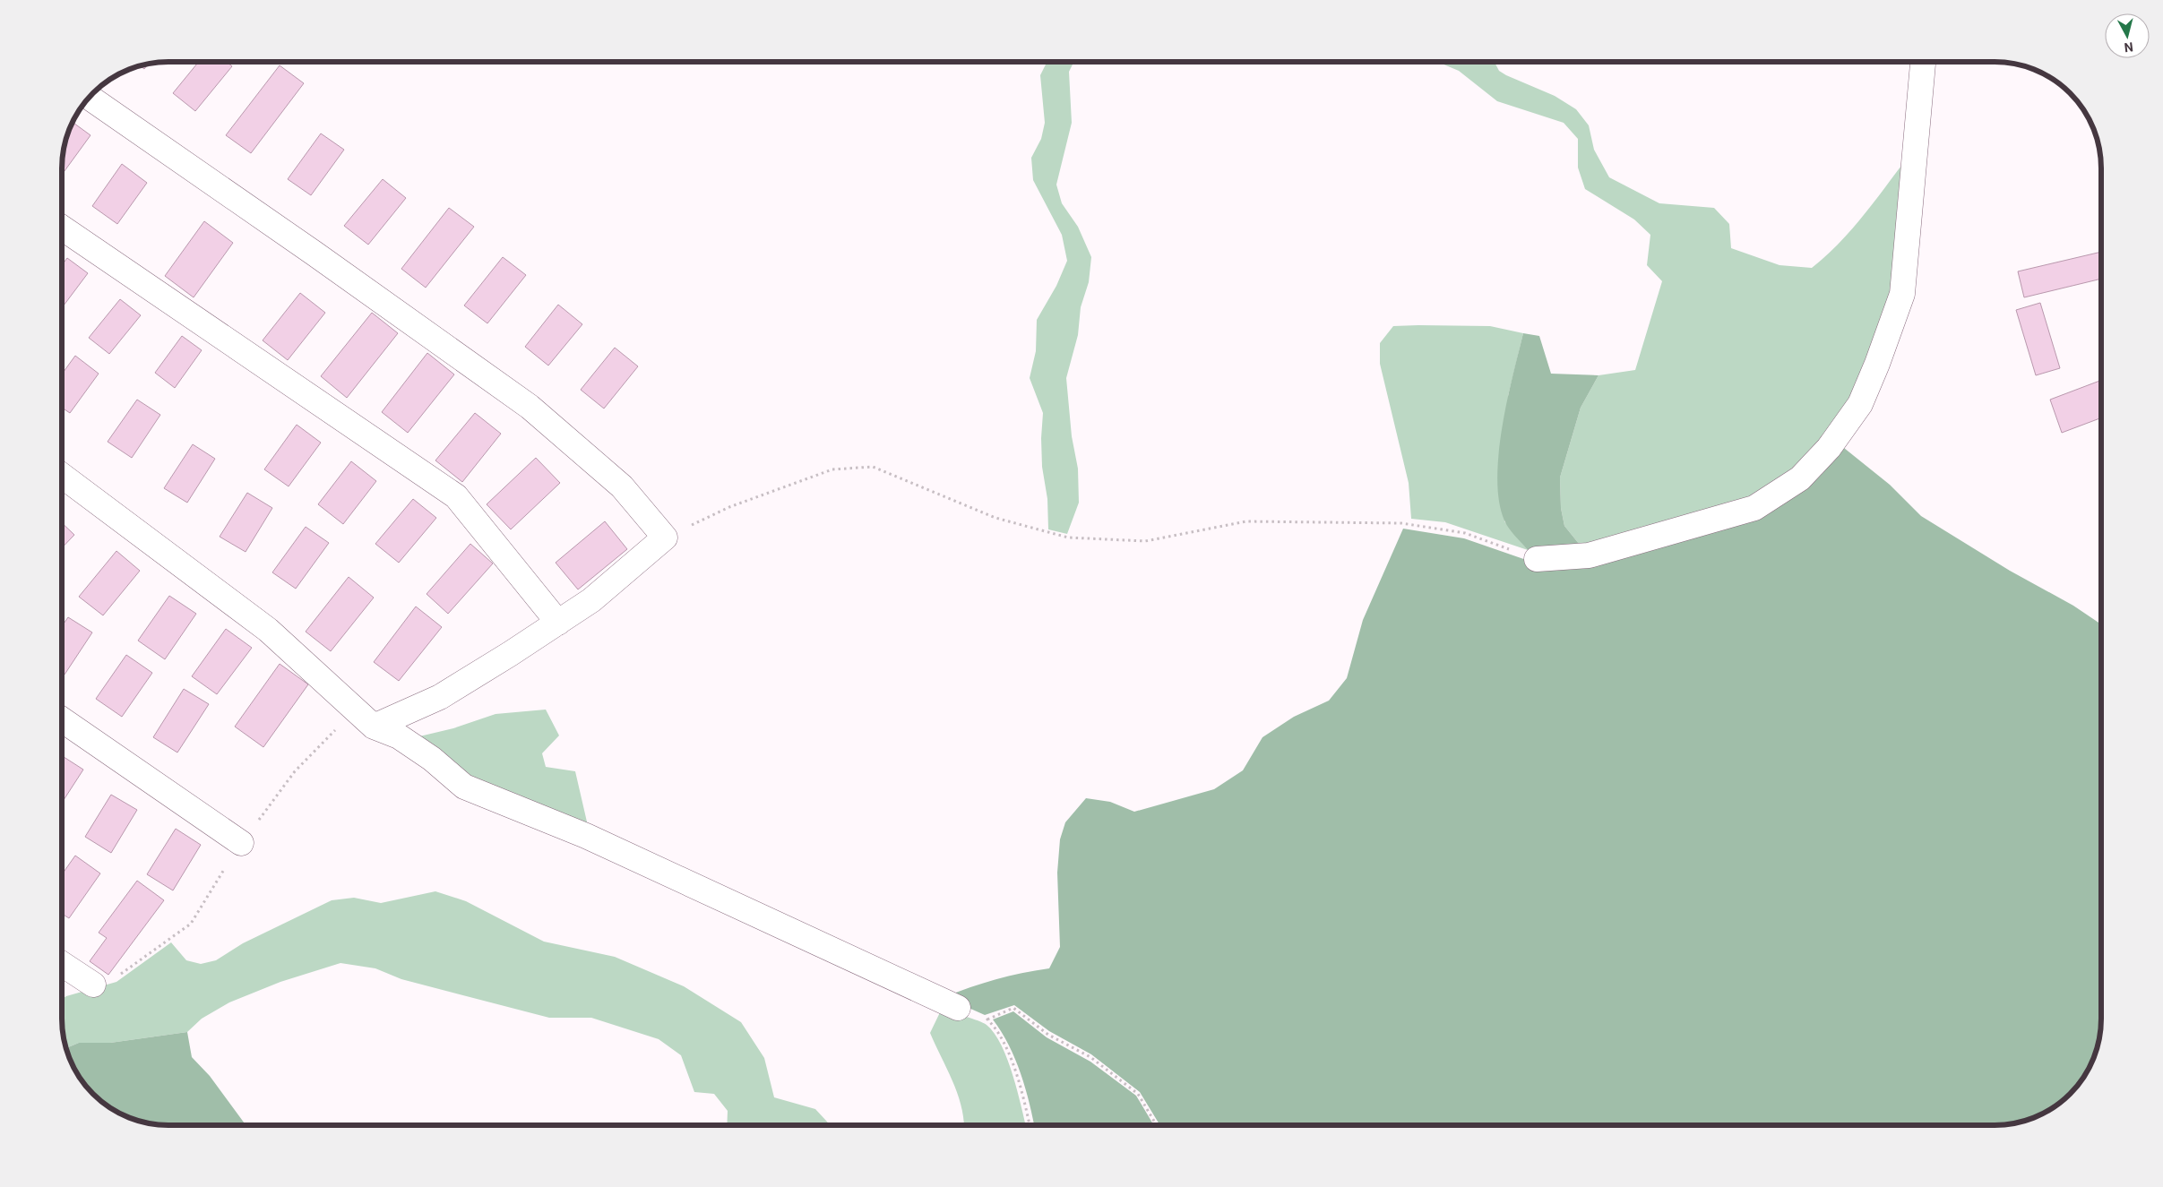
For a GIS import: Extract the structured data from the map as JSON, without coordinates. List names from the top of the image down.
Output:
{
  "north": "bottom"
}
